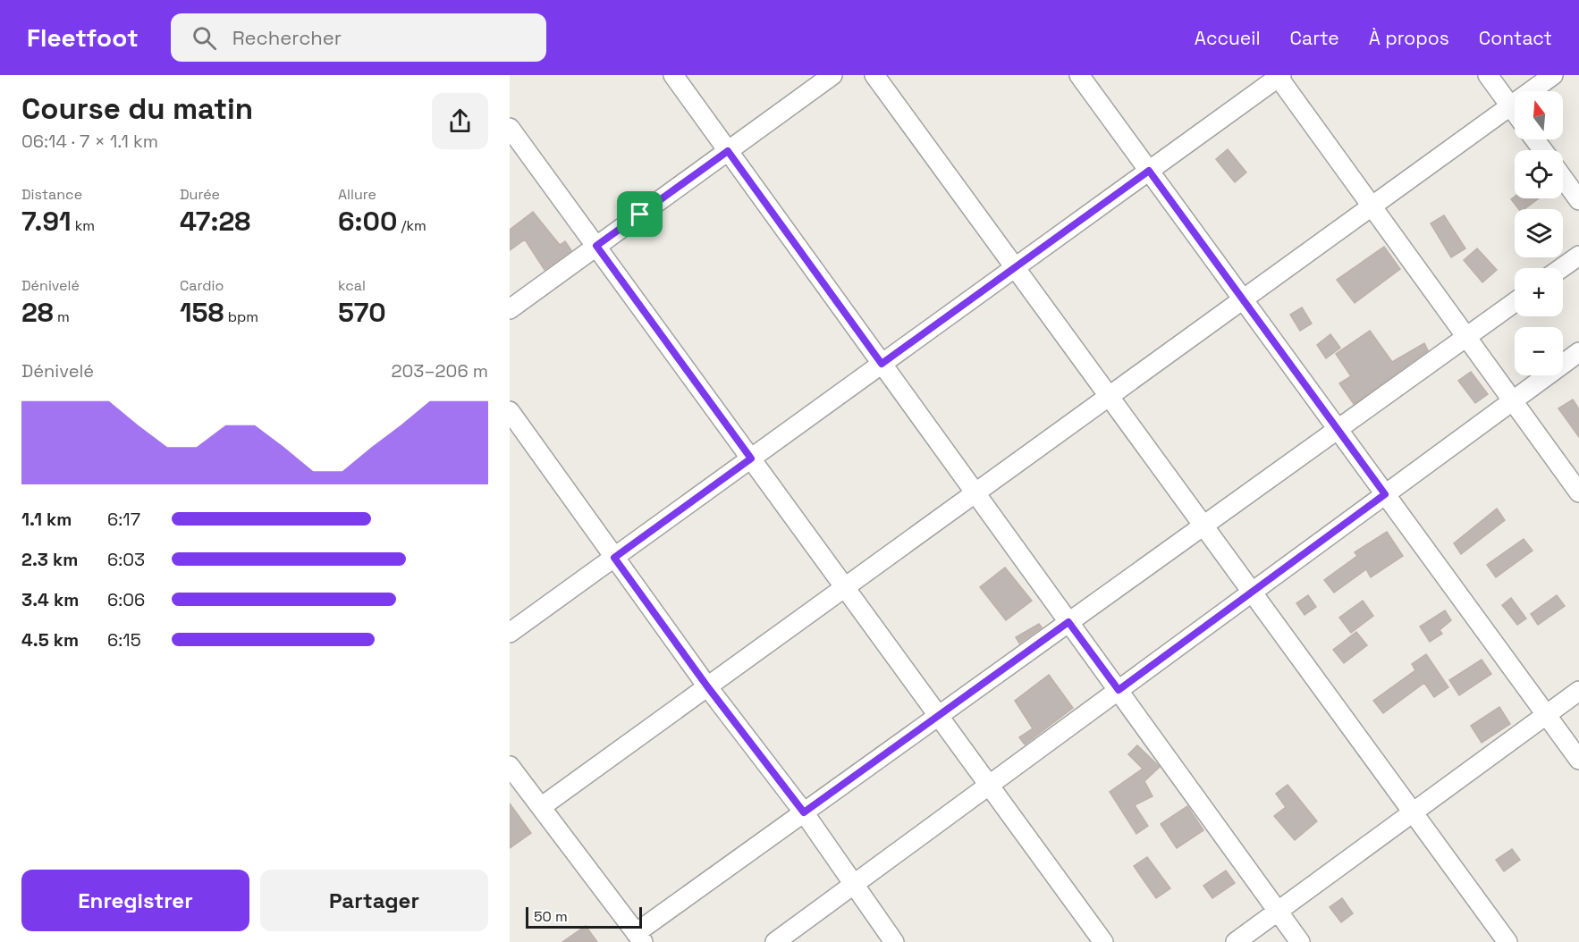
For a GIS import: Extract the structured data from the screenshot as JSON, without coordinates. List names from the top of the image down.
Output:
{
  "scale_bar": "50 m",
  "north": "top",
  "page": {
    "header": "Fleetfoot",
    "search": "Rechercher",
    "nav": [
      "Accueil",
      "Carte",
      "À propos",
      "Contact"
    ],
    "heading": ["Course du matin", "06:14 · 7 × 1.1 km"],
    "map_buttons": ["+", "−"],
    "stats": [
      ["Distance", "7.91 km"],
      ["Durée", "47:28"],
      ["Allure", "6:00 /km"],
      ["Dénivelé", "28 m"],
      ["Cardio", "158 bpm"],
      ["kcal", "570"]
    ],
    "chart": ["Dénivelé", "203–206 m"],
    "list": [
      {
        "name": "1.1 km",
        "note": "6:17"
      },
      {
        "name": "2.3 km",
        "note": "6:03"
      },
      {
        "name": "3.4 km",
        "note": "6:06"
      },
      {
        "name": "4.5 km",
        "note": "6:15"
      }
    ],
    "buttons": ["Enregistrer", "Partager"],
    "scale": "50 m"
  }
}
